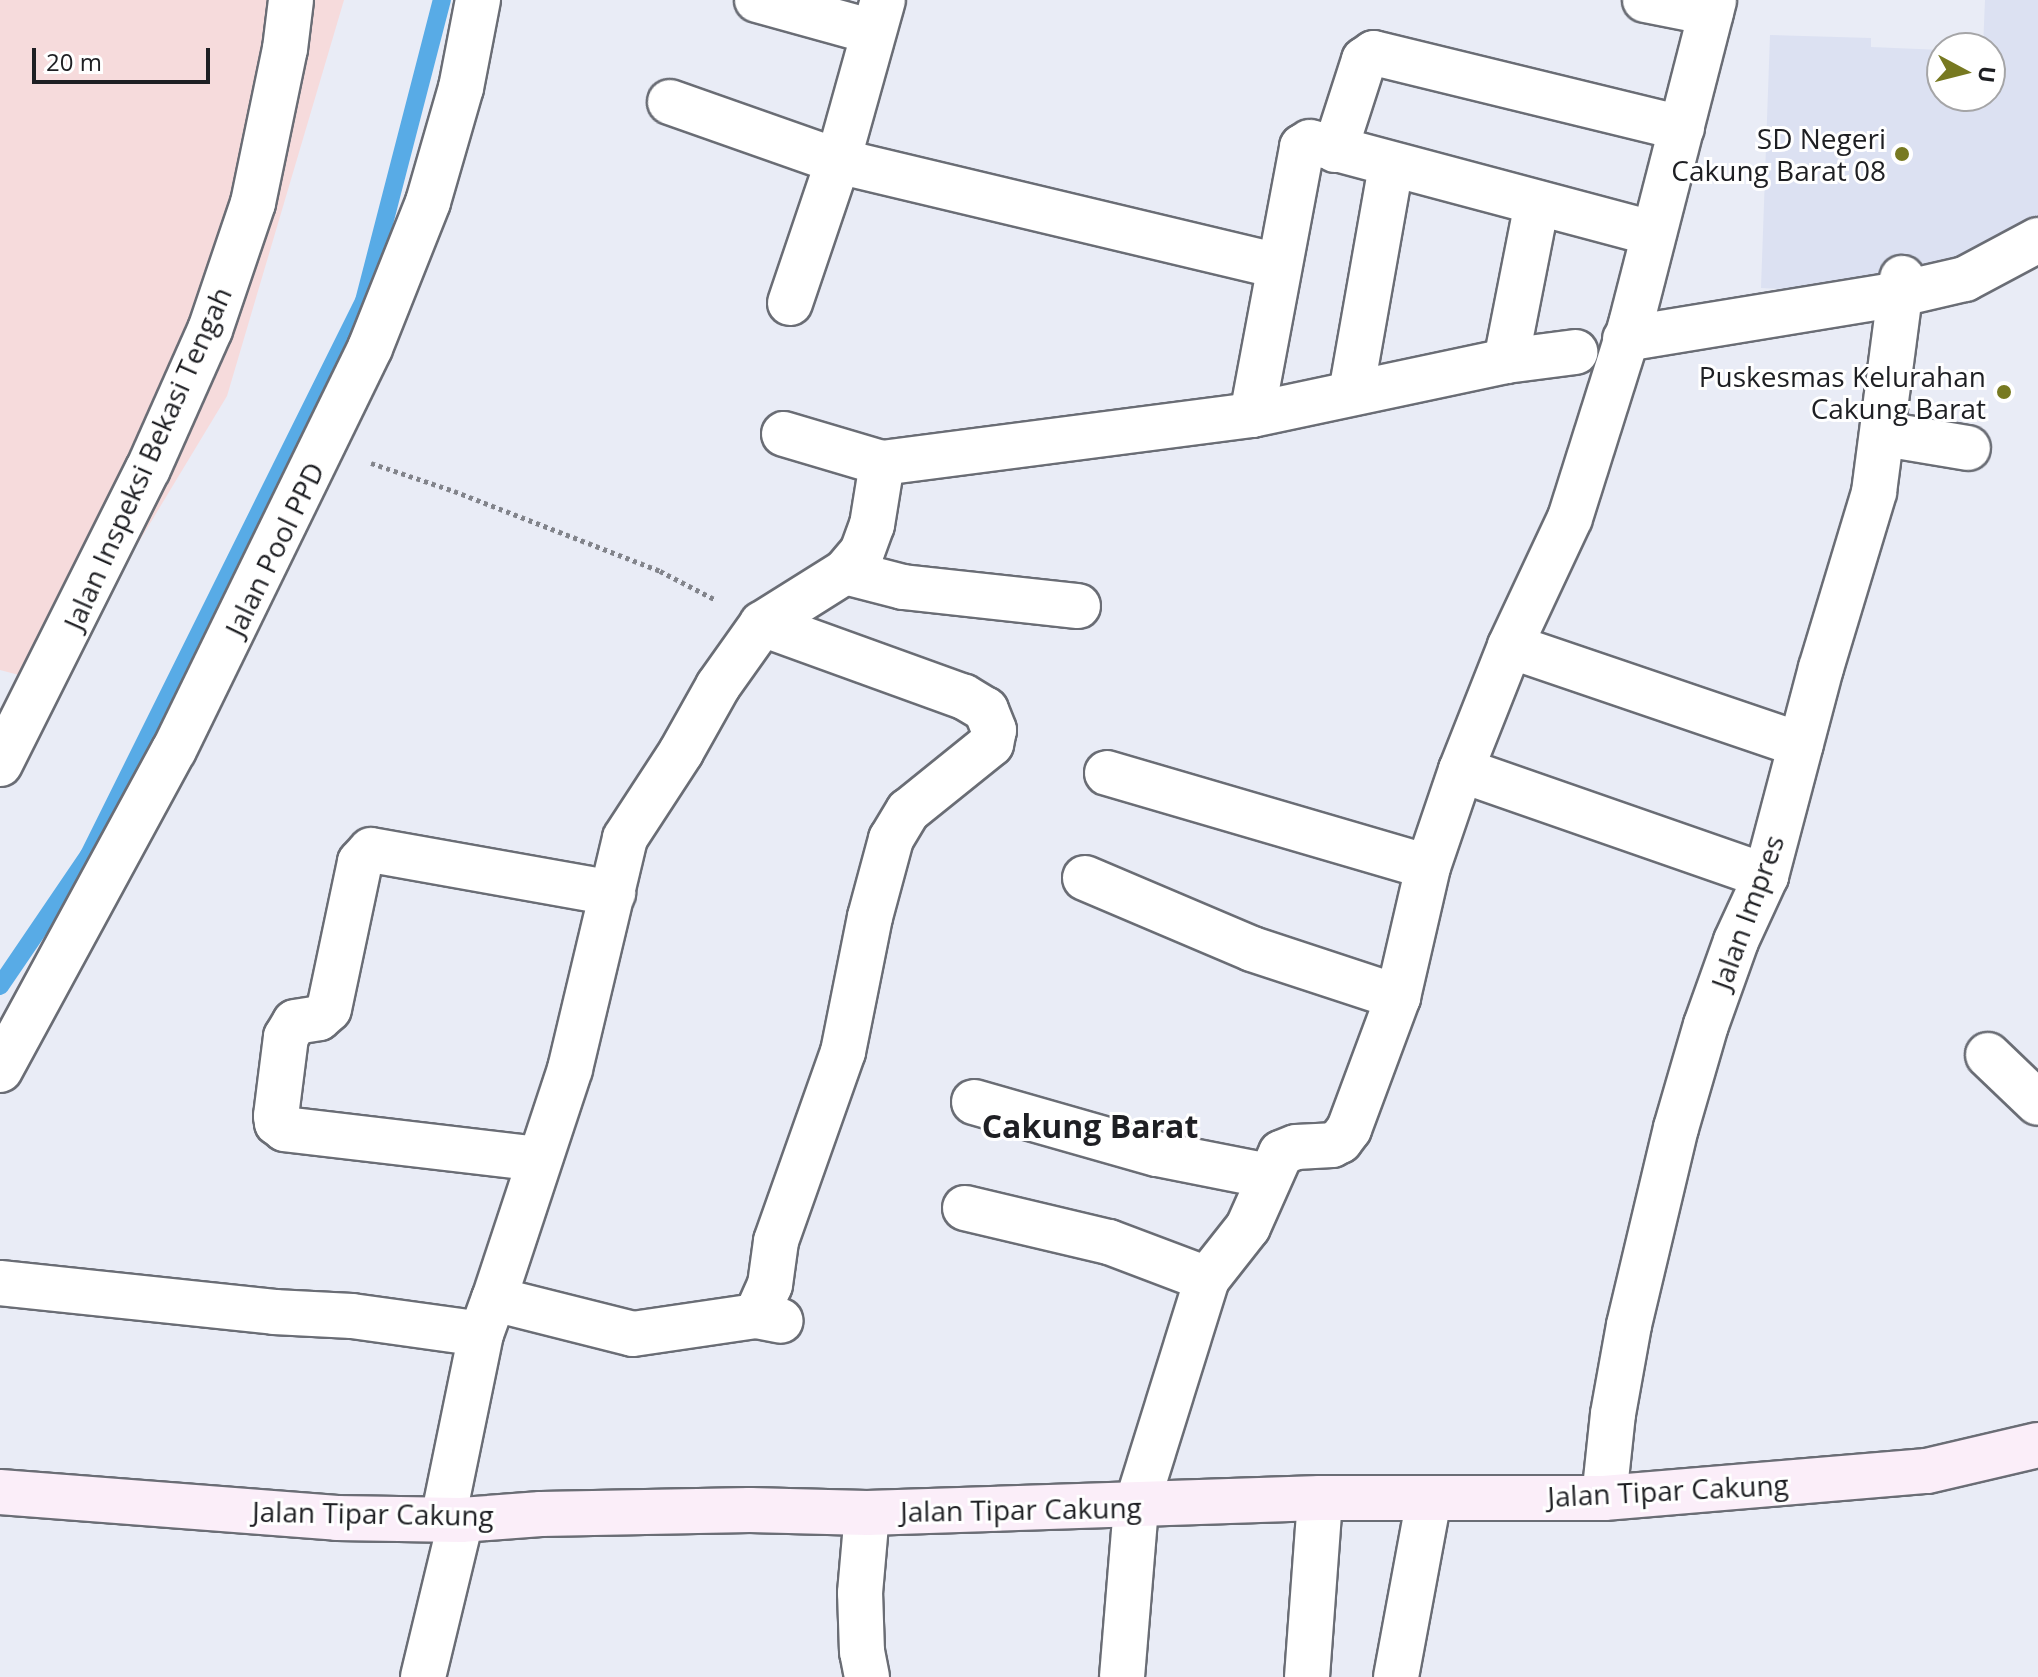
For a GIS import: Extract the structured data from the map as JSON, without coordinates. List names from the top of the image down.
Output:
{
  "streets": {
    "street": [
      "Jalan Inspeksi Bekasi Tengah",
      "Jalan Pool PPD",
      "Jalan Impres",
      "Jalan Tipar Cakung"
    ]
  },
  "crossings": [
    ["Jalan Impres", "Jalan Tipar Cakung"]
  ],
  "districts": ["Cakung Barat"],
  "places": ["SD Negeri Cakung Barat 08", "Puskesmas Kelurahan Cakung Barat"],
  "scale_bar": "20 m",
  "north": "right"
}
